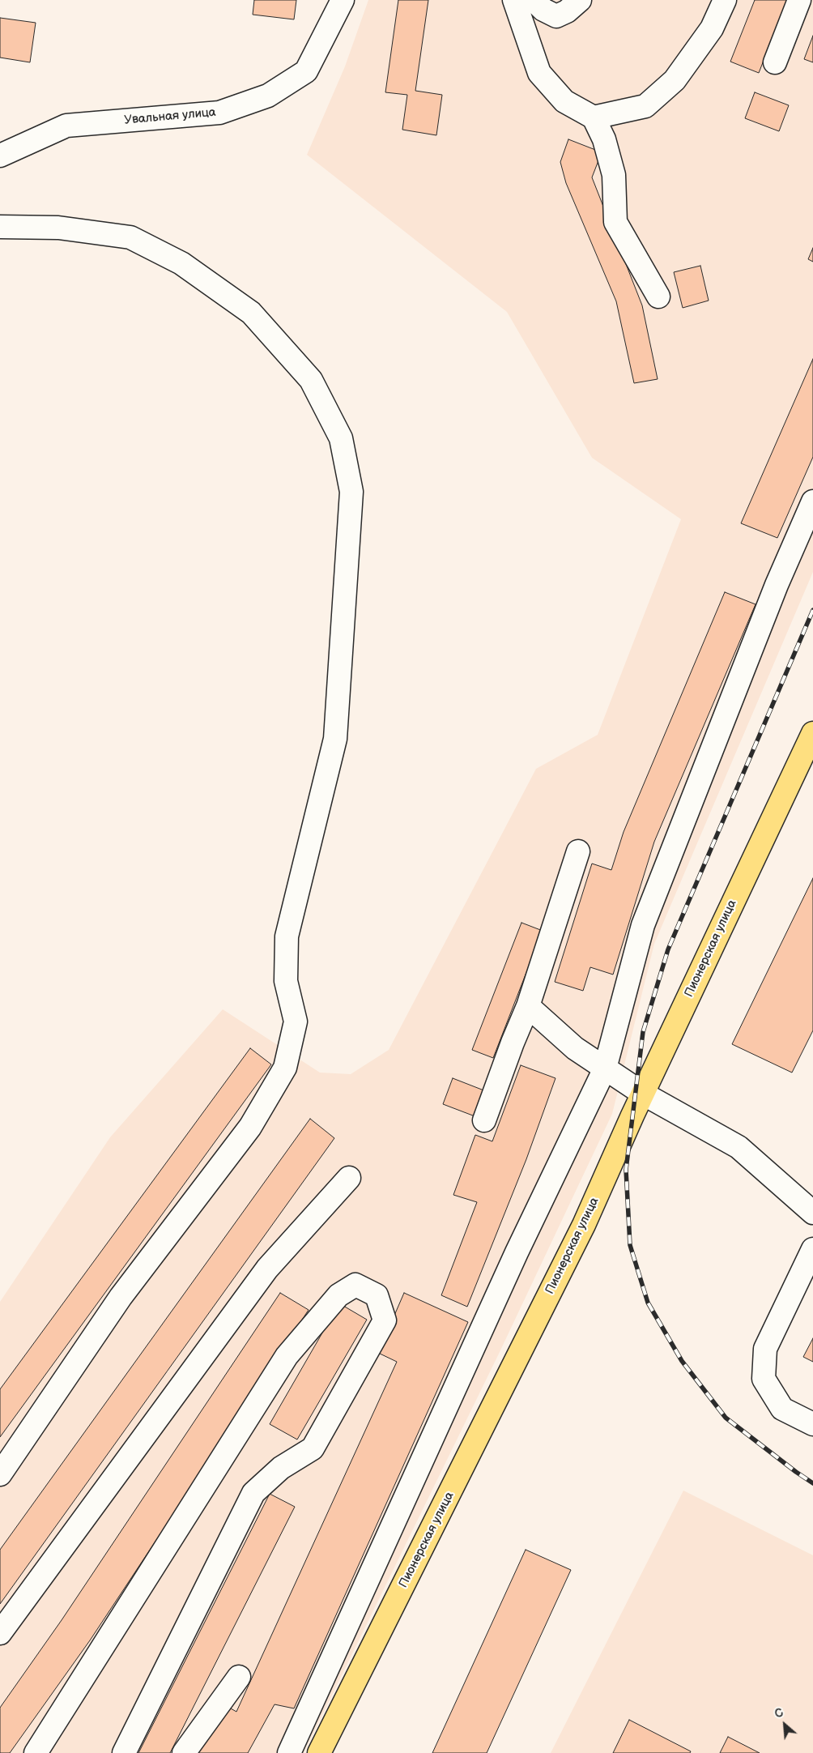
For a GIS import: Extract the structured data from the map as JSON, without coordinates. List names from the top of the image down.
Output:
{
  "streets": {
    "main road": ["Пионерская улица"],
    "lane": ["Увальная улица"]
  },
  "north": "top left"
}
